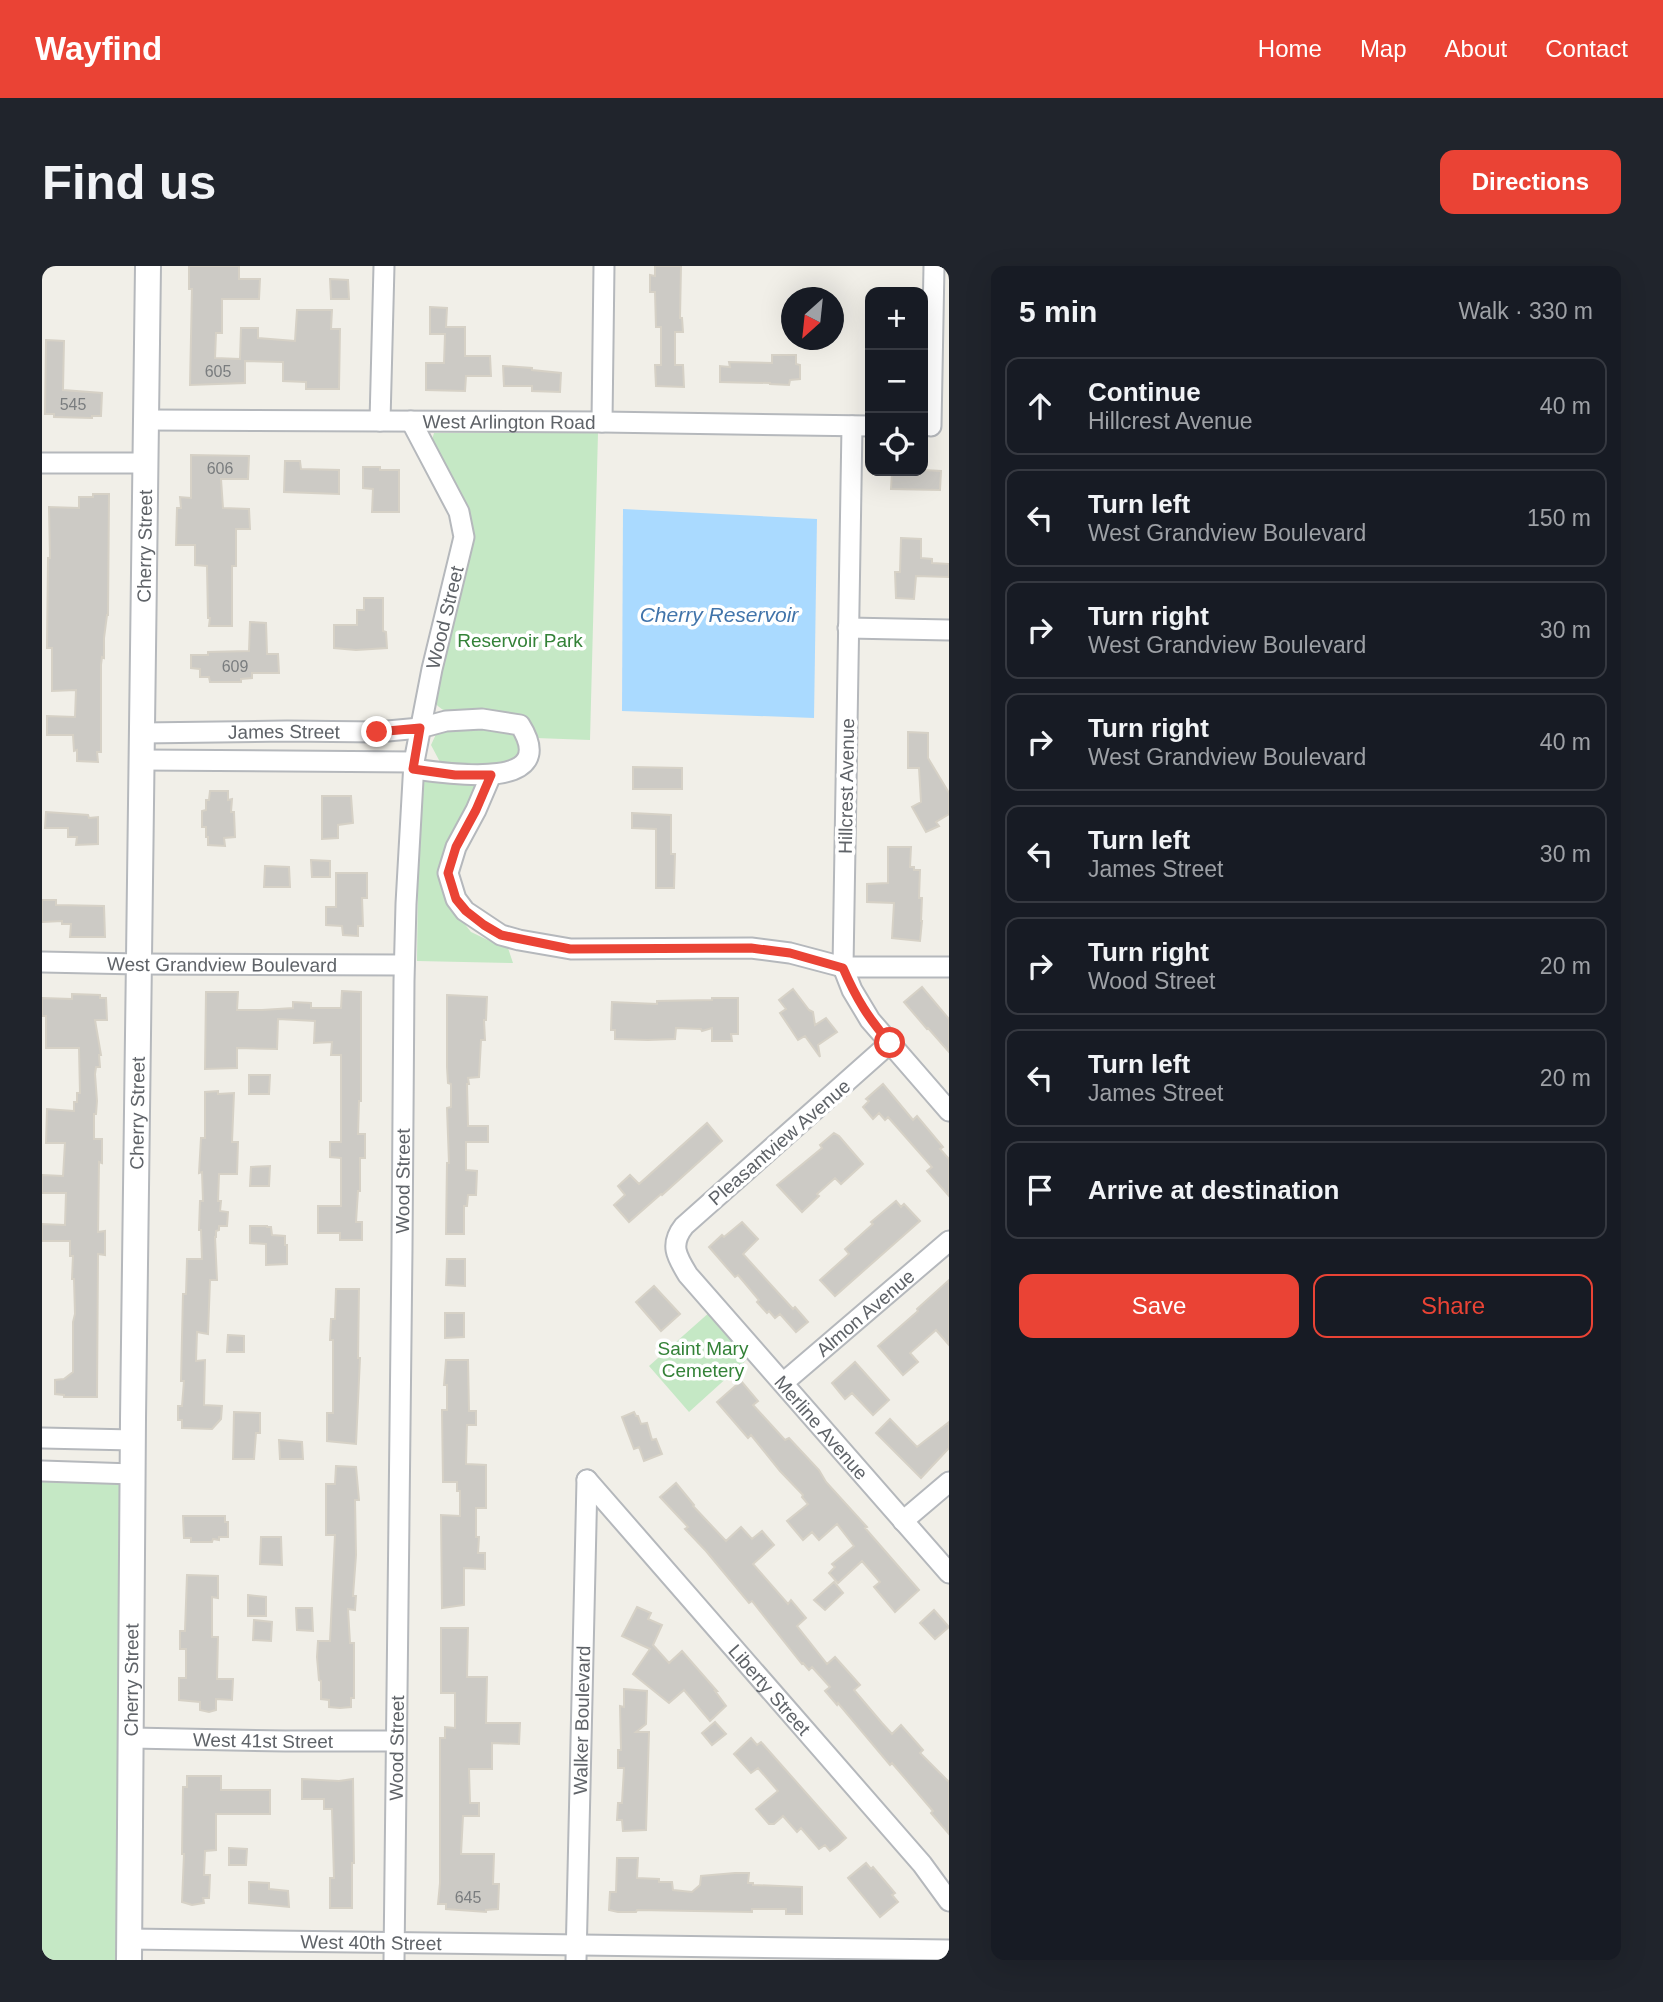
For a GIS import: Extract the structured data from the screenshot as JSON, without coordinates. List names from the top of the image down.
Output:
{
  "streets": {
    "street": [
      "West Arlington Road",
      "Cherry Street",
      "Wood Street",
      "James Street",
      "Hillcrest Avenue",
      "West Grandview Boulevard",
      "Pleasantview Avenue",
      "Almon Avenue",
      "Merline Avenue",
      "Liberty Street",
      "Walker Boulevard",
      "West 41st Street",
      "West 40th Street"
    ]
  },
  "crossings": [
    ["West Arlington Road", "Cherry Street"],
    ["West Arlington Road", "Wood Street"],
    ["West Arlington Road", "Hillcrest Avenue"],
    ["Cherry Street", "James Street"],
    ["Cherry Street", "West Grandview Boulevard"],
    ["Cherry Street", "West 41st Street"],
    ["Cherry Street", "West 40th Street"],
    ["Wood Street", "James Street"],
    ["Wood Street", "West Grandview Boulevard"],
    ["Wood Street", "West 41st Street"],
    ["Wood Street", "West 40th Street"],
    ["Hillcrest Avenue", "Pleasantview Avenue"],
    ["Pleasantview Avenue", "Merline Avenue"],
    ["Almon Avenue", "Merline Avenue"],
    ["Liberty Street", "Walker Boulevard"],
    ["Walker Boulevard", "West 40th Street"]
  ],
  "water": ["Cherry Reservoir"],
  "parks": ["Reservoir Park", "Saint Mary Cemetery"],
  "house_numbers": [
    "605",
    "545",
    "606",
    "609",
    "645"
  ],
  "north": "bottom left",
  "page": {
    "header": "Wayfind",
    "nav": [
      "Home",
      "Map",
      "About",
      "Contact"
    ],
    "buttons": [
      "Directions",
      ["Save", "Share"]
    ],
    "title": "Find us",
    "heading": ["5 min", "Walk · 330 m"],
    "map_buttons": ["+", "−"],
    "list": [
      ["Continue", "Hillcrest Avenue", "40 m"],
      ["Turn left", "West Grandview Boulevard", "150 m"],
      ["Turn right", "West Grandview Boulevard", "30 m"],
      ["Turn right", "West Grandview Boulevard", "40 m"],
      ["Turn left", "James Street", "30 m"],
      ["Turn right", "Wood Street", "20 m"],
      ["Turn left", "James Street", "20 m"],
      "Arrive at destination"
    ]
  }
}
